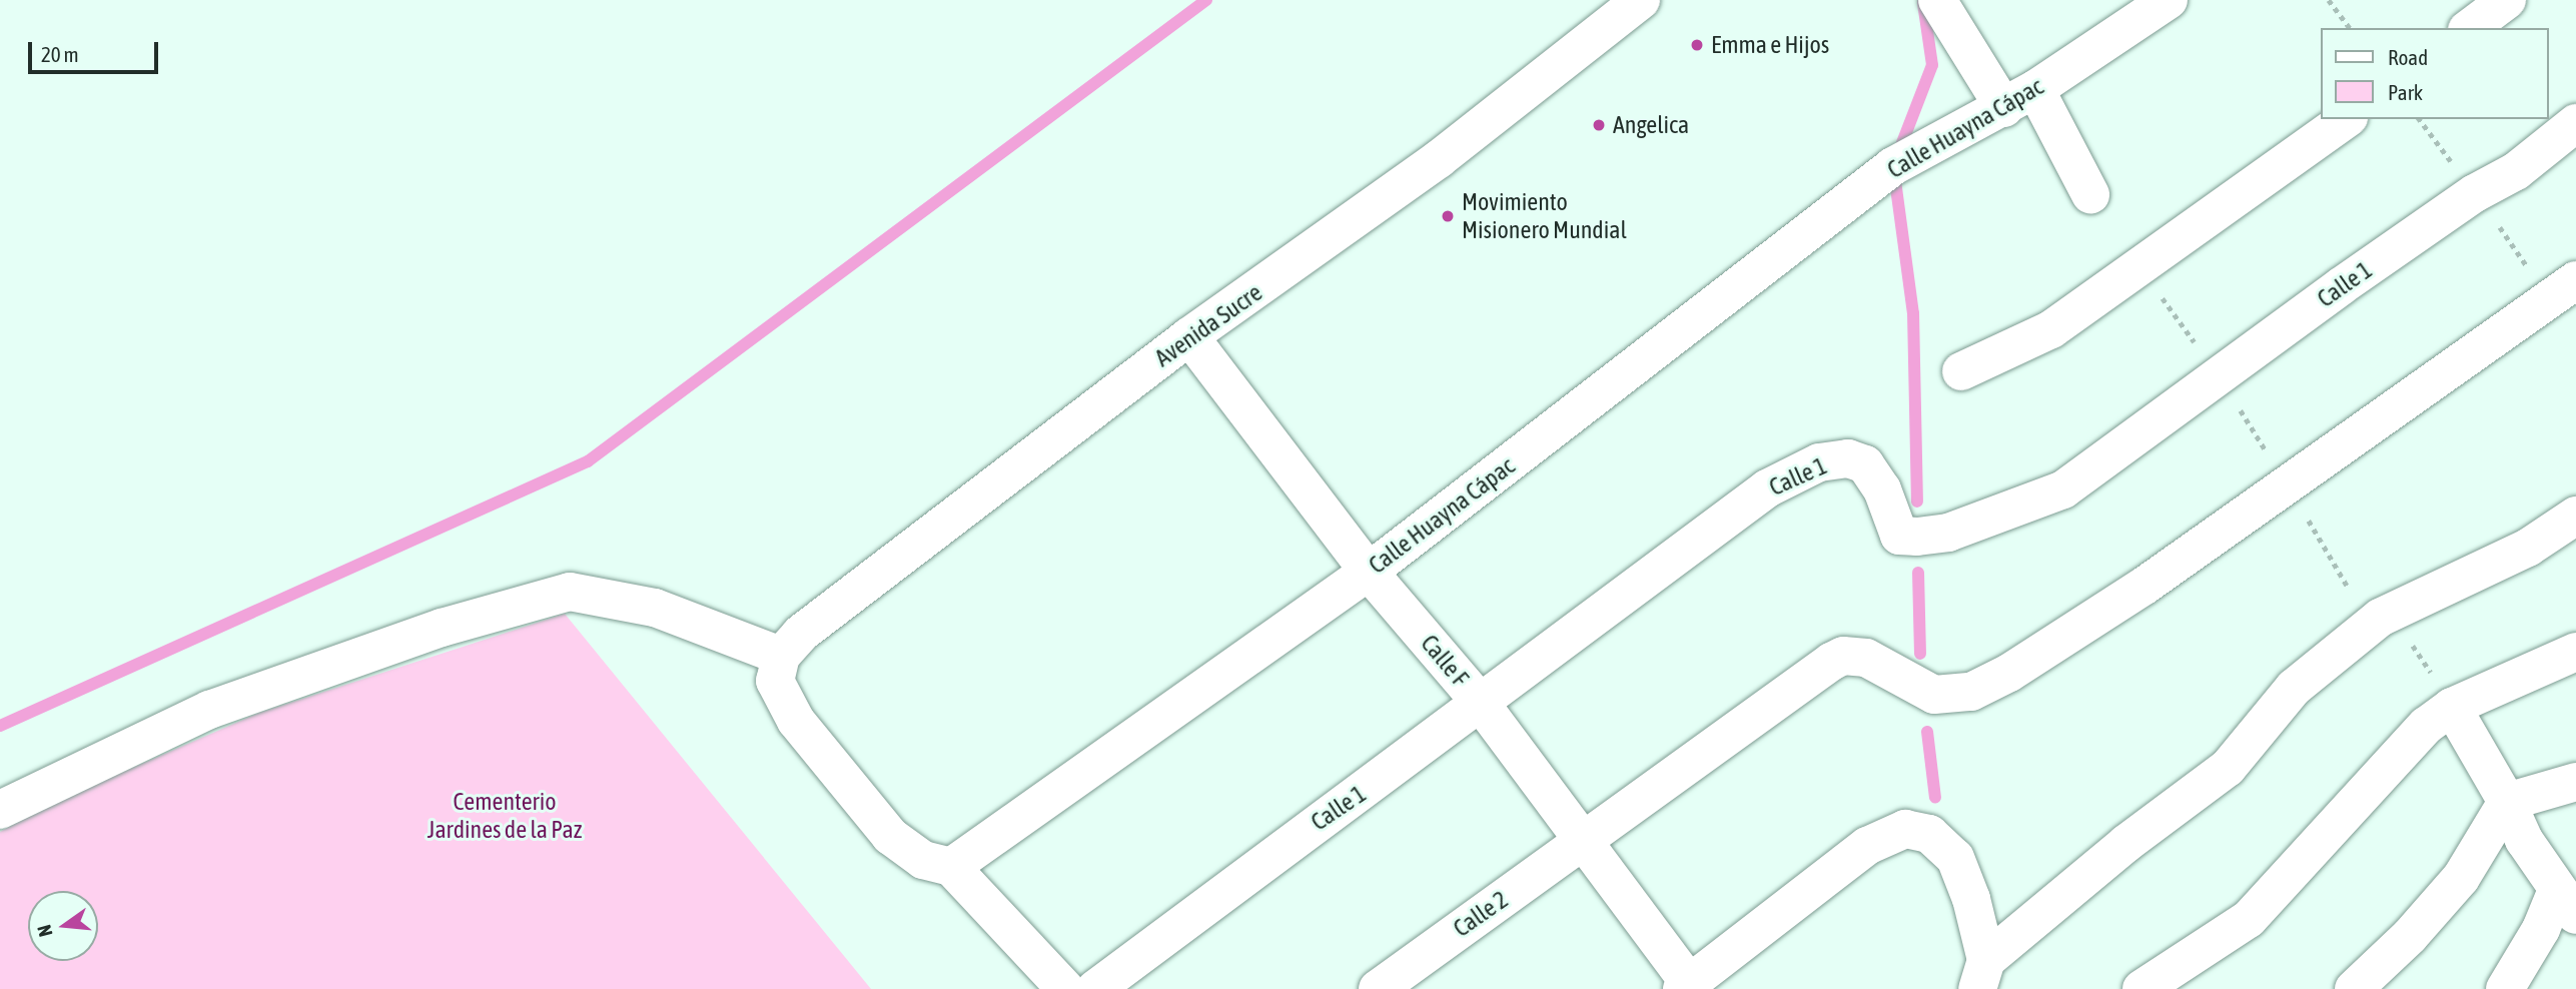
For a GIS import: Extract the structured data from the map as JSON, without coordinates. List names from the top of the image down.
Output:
{
  "streets": {
    "street": [
      "Calle Huayna Cápac",
      "Calle 1",
      "Avenida Sucre",
      "Calle F",
      "Calle 2"
    ]
  },
  "crossings": [
    ["Calle Huayna Cápac", "Calle F"],
    ["Calle 1", "Calle F"],
    ["Avenida Sucre", "Calle F"],
    ["Calle F", "Calle 2"]
  ],
  "parks": ["Cementerio Jardines de la Paz"],
  "places": ["Emma e Hijos", "Angelica", "Movimiento Misionero Mundial"],
  "legend": ["Road", "Park"],
  "scale_bar": "20 m",
  "north": "left"
}
